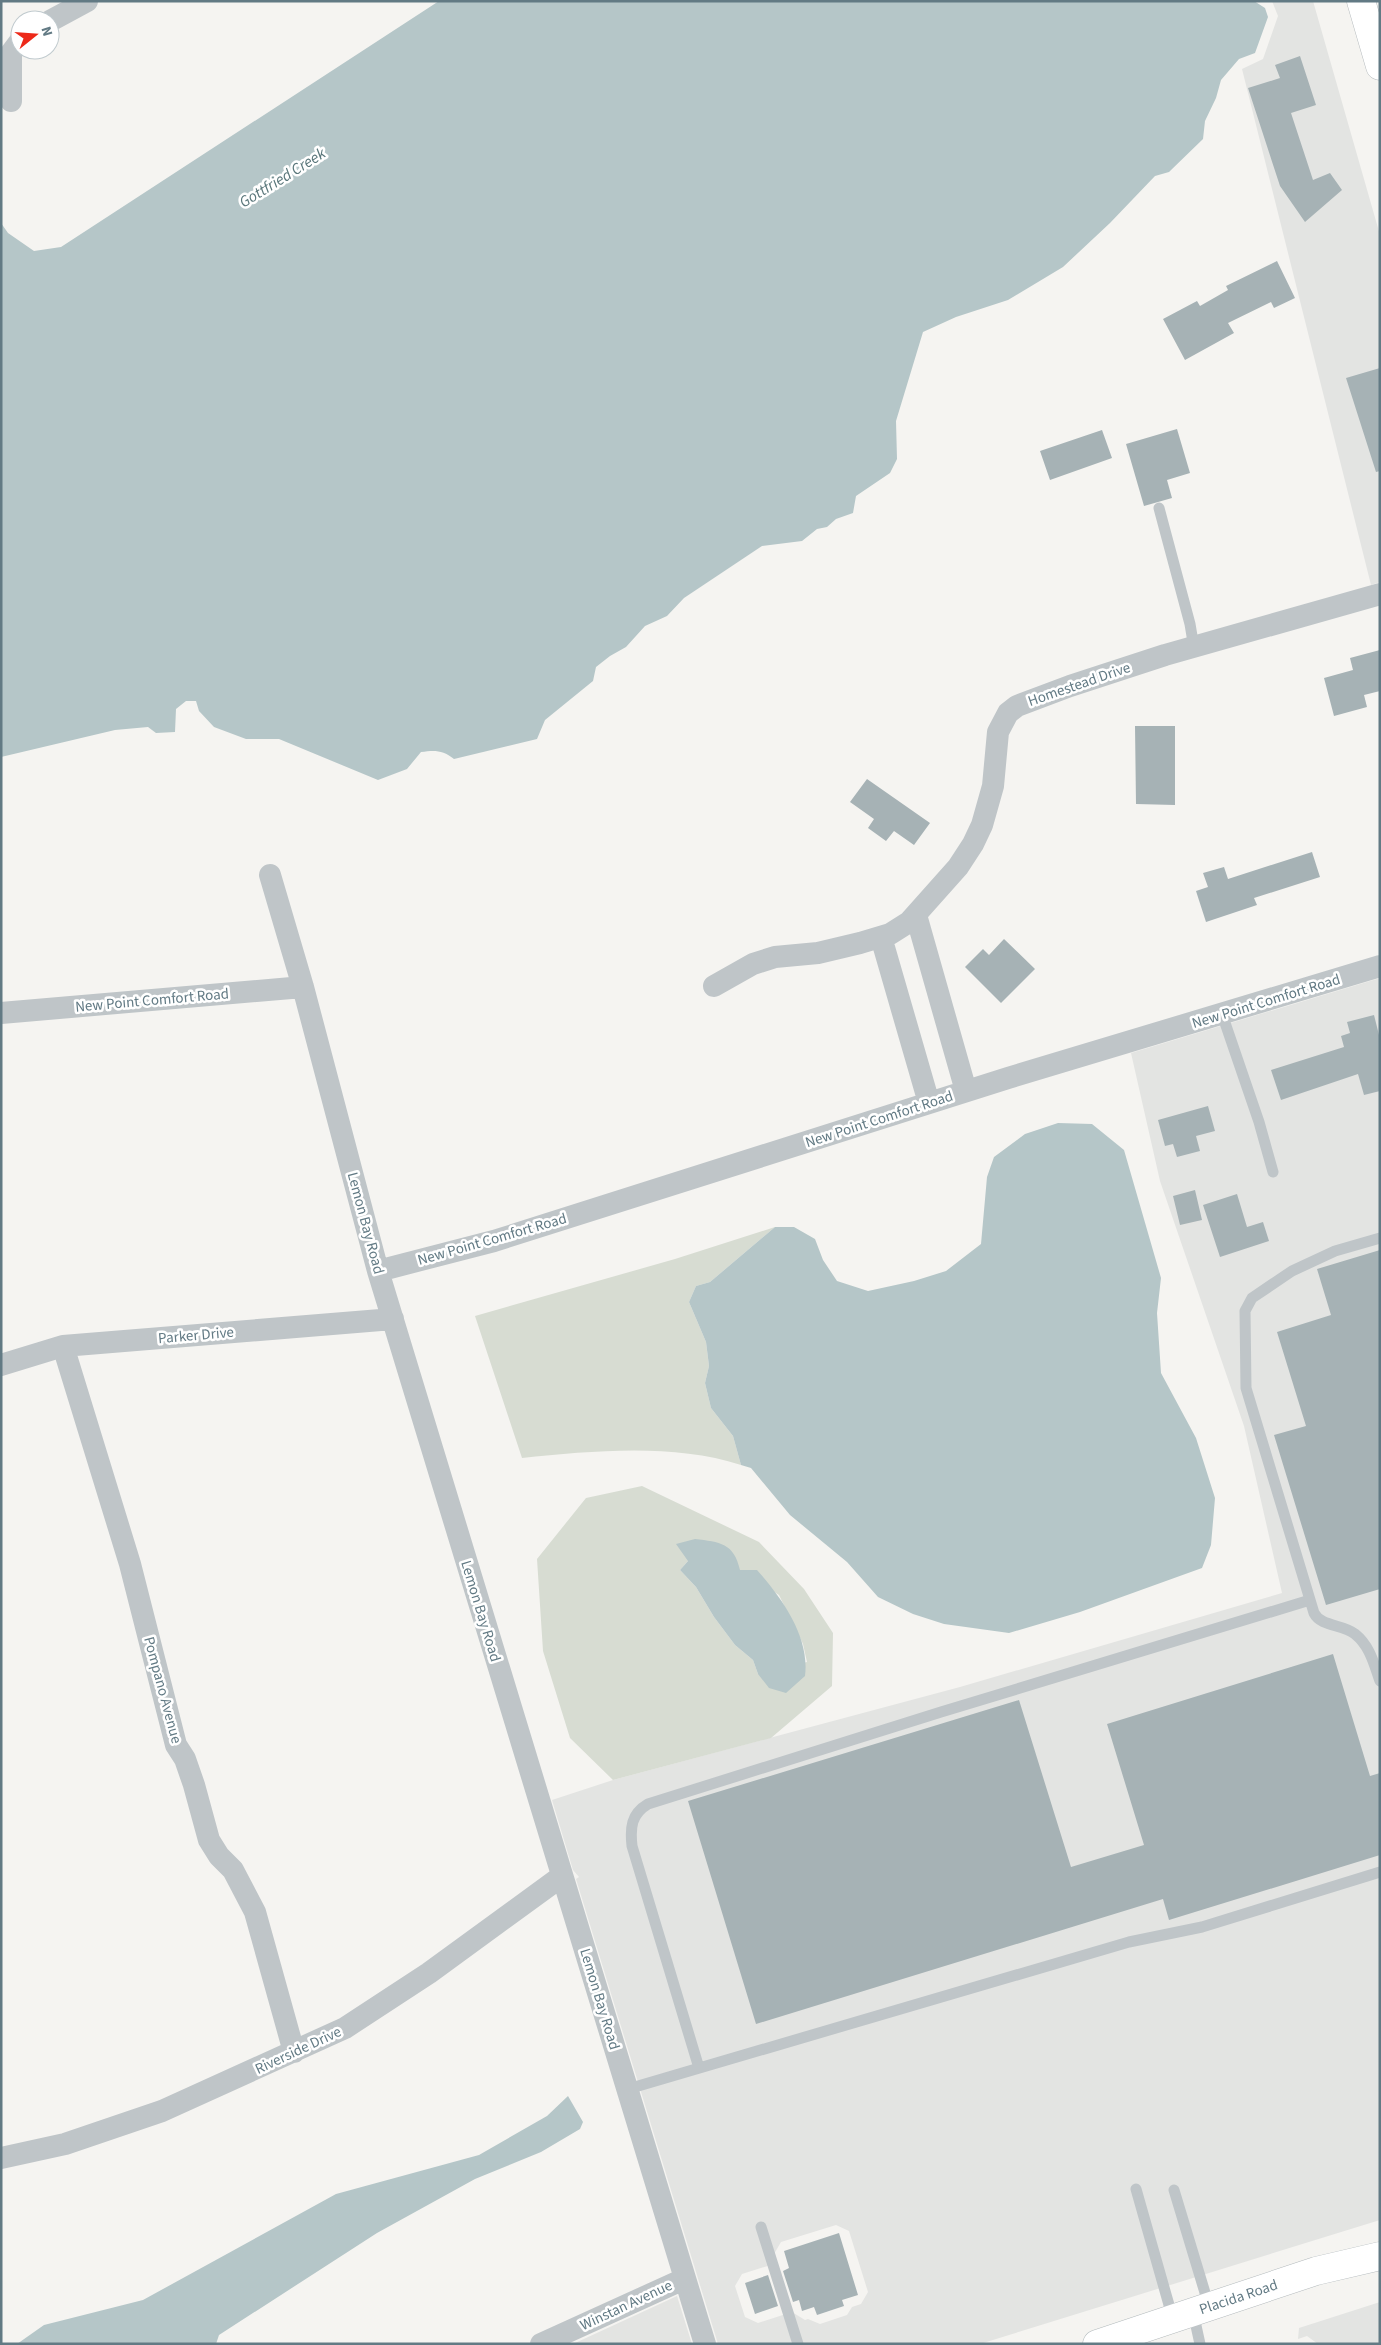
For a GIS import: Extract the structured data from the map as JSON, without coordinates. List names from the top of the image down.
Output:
{
  "streets": {
    "main road": ["Placida Road"],
    "street": [
      "Homestead Drive",
      "New Point Comfort Road",
      "Lemon Bay Road",
      "Parker Drive",
      "Pompano Avenue",
      "Riverside Drive",
      "Winstan Avenue"
    ]
  },
  "crossings": [
    ["New Point Comfort Road", "Lemon Bay Road"],
    ["Lemon Bay Road", "Parker Drive"],
    ["Lemon Bay Road", "Riverside Drive"],
    ["Lemon Bay Road", "Winstan Avenue"],
    ["Parker Drive", "Pompano Avenue"],
    ["Pompano Avenue", "Riverside Drive"]
  ],
  "water": ["Gottfried Creek"],
  "north": "right"
}
